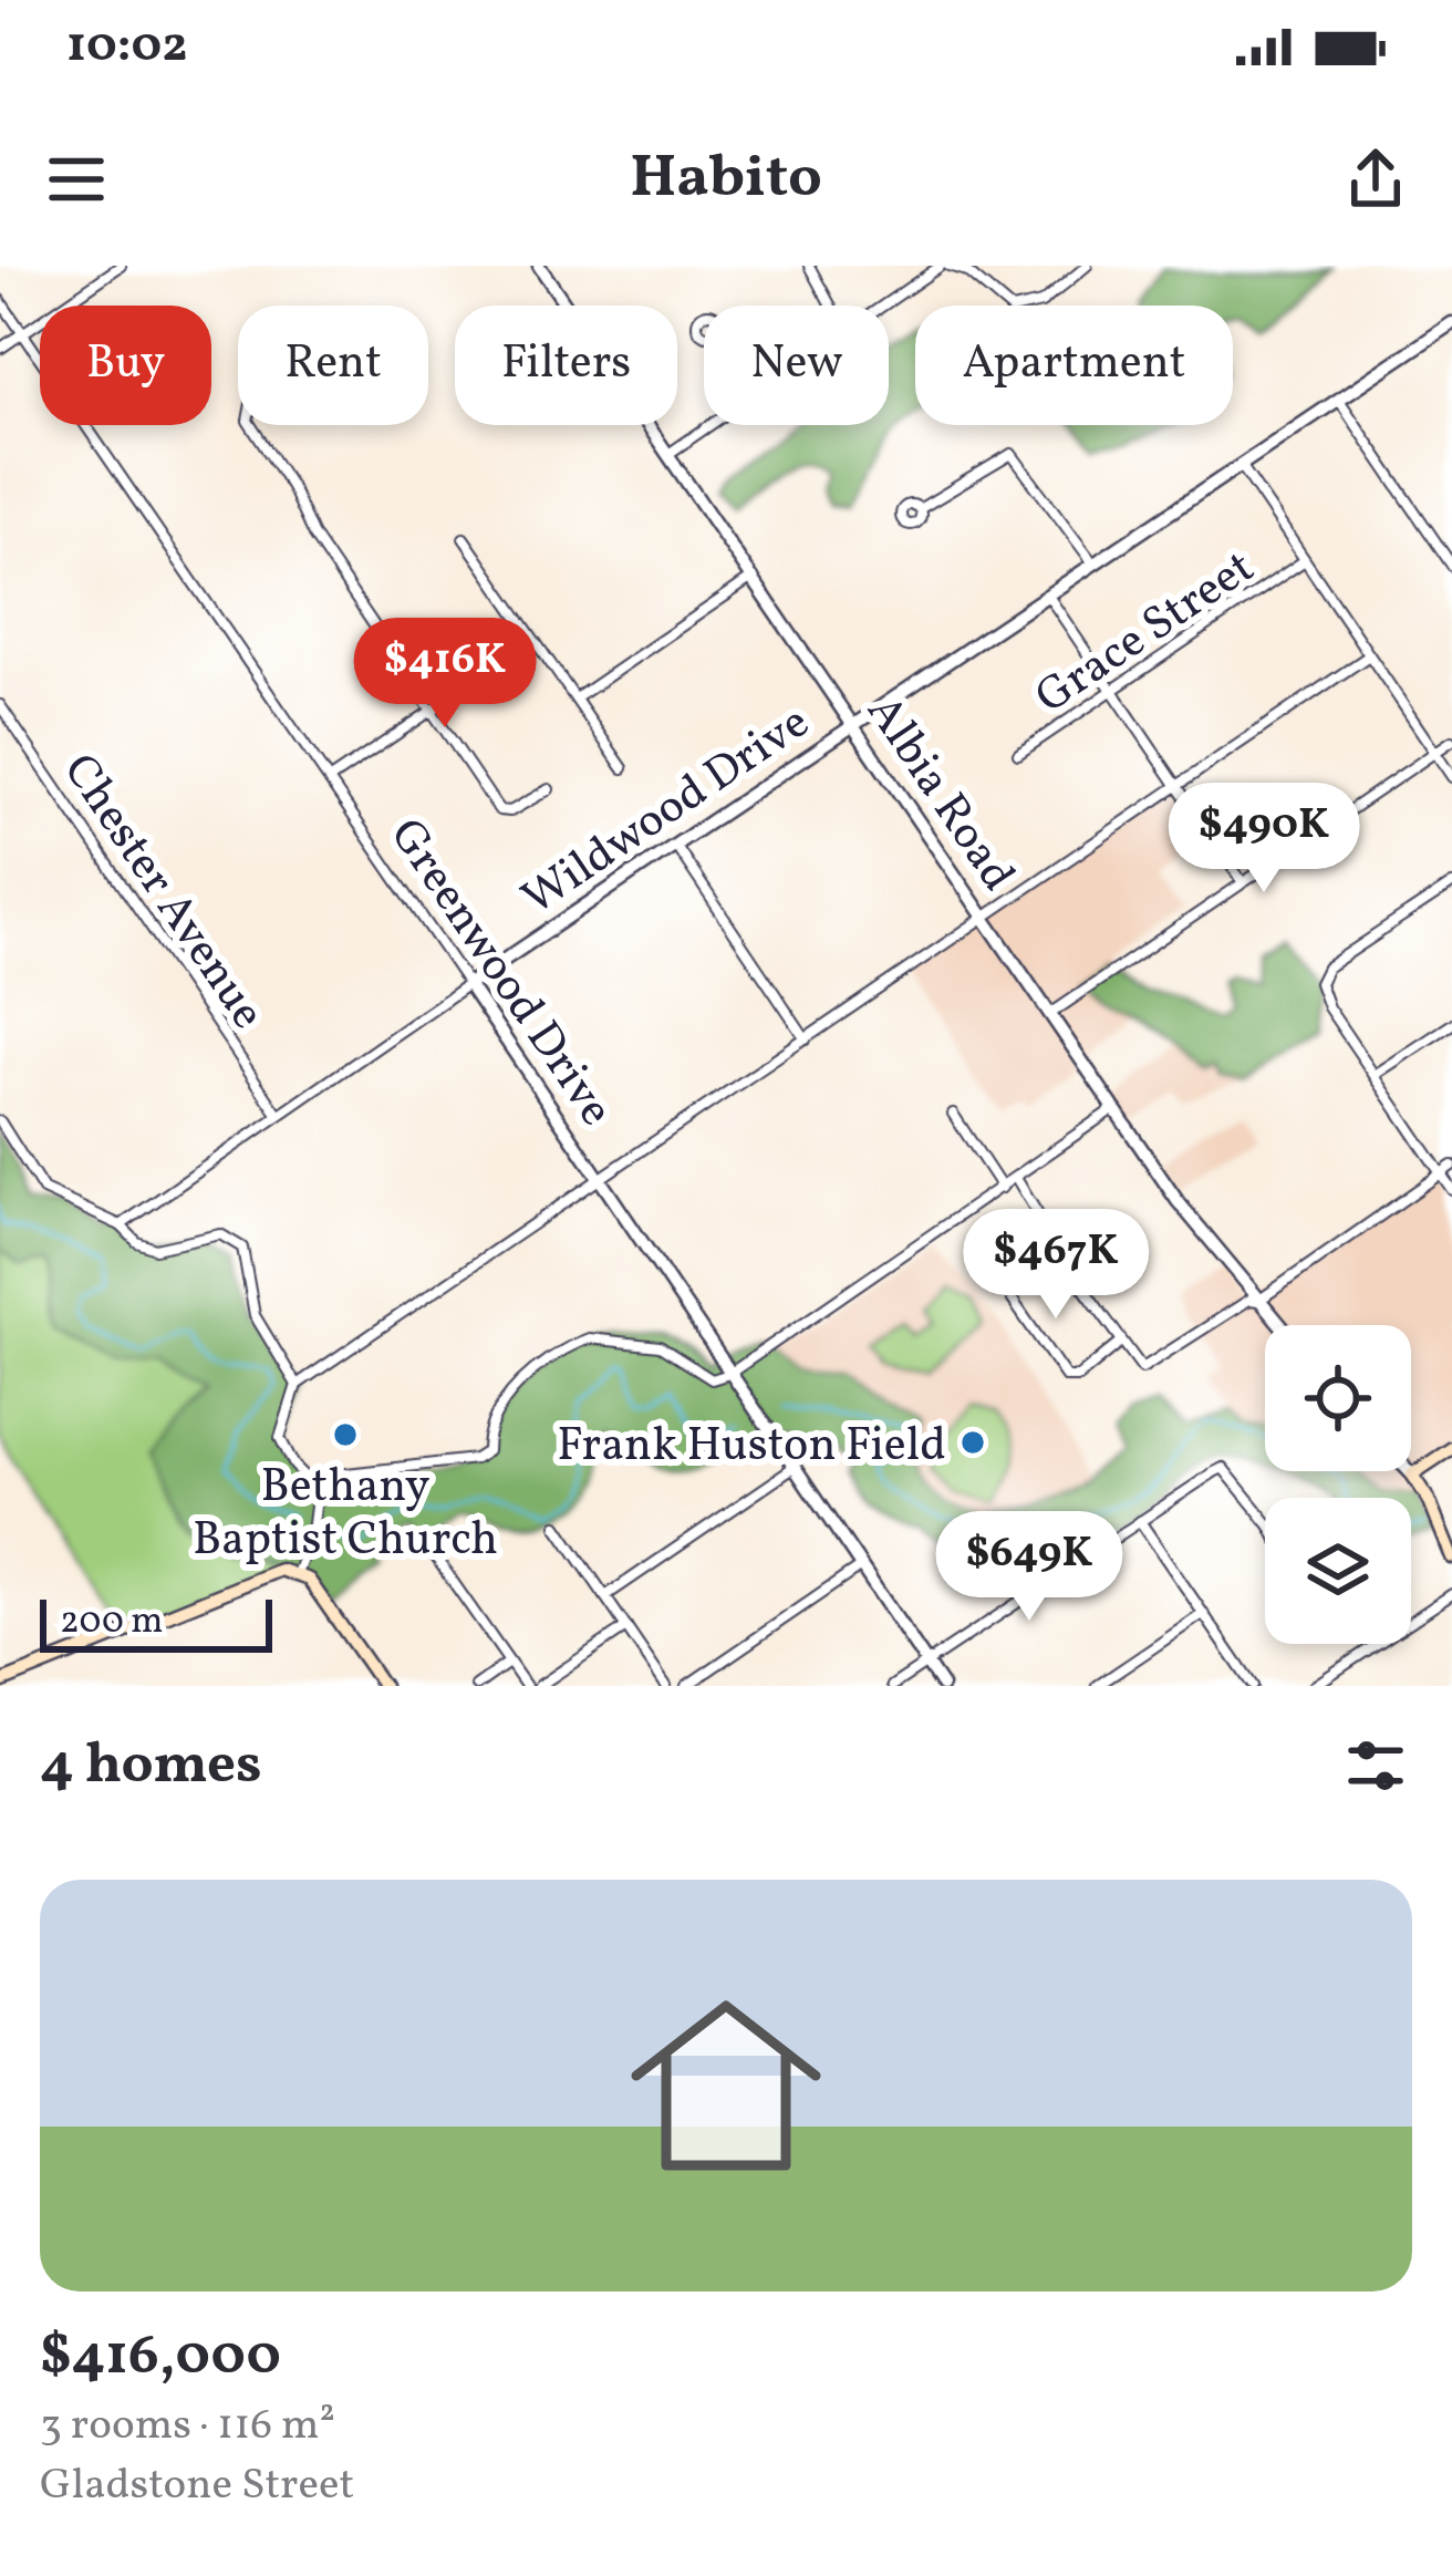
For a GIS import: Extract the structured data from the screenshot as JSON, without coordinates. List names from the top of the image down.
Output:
{
  "streets": {
    "street": [
      "Grace Street",
      "Albia Road",
      "Wildwood Drive",
      "Chester Avenue",
      "Greenwood Drive"
    ]
  },
  "crossings": [
    ["Albia Road", "Wildwood Drive"],
    ["Wildwood Drive", "Chester Avenue"],
    ["Wildwood Drive", "Greenwood Drive"]
  ],
  "places": ["Bethany Baptist Church", "Frank Huston Field"],
  "scale_bar": "200 m",
  "page": {
    "status": "10:02",
    "header": "Habito",
    "chip": [
      "Buy",
      "Rent",
      "Filters",
      "New",
      "Apartment"
    ],
    "price": [
      "$416K",
      "$490K",
      "$467K",
      "$649K"
    ],
    "scale": "200 m",
    "heading": "4 homes",
    "list": [
      {
        "name": "$416,000",
        "note": "3 rooms · 116 m² · Gladstone Street"
      }
    ]
  }
}
